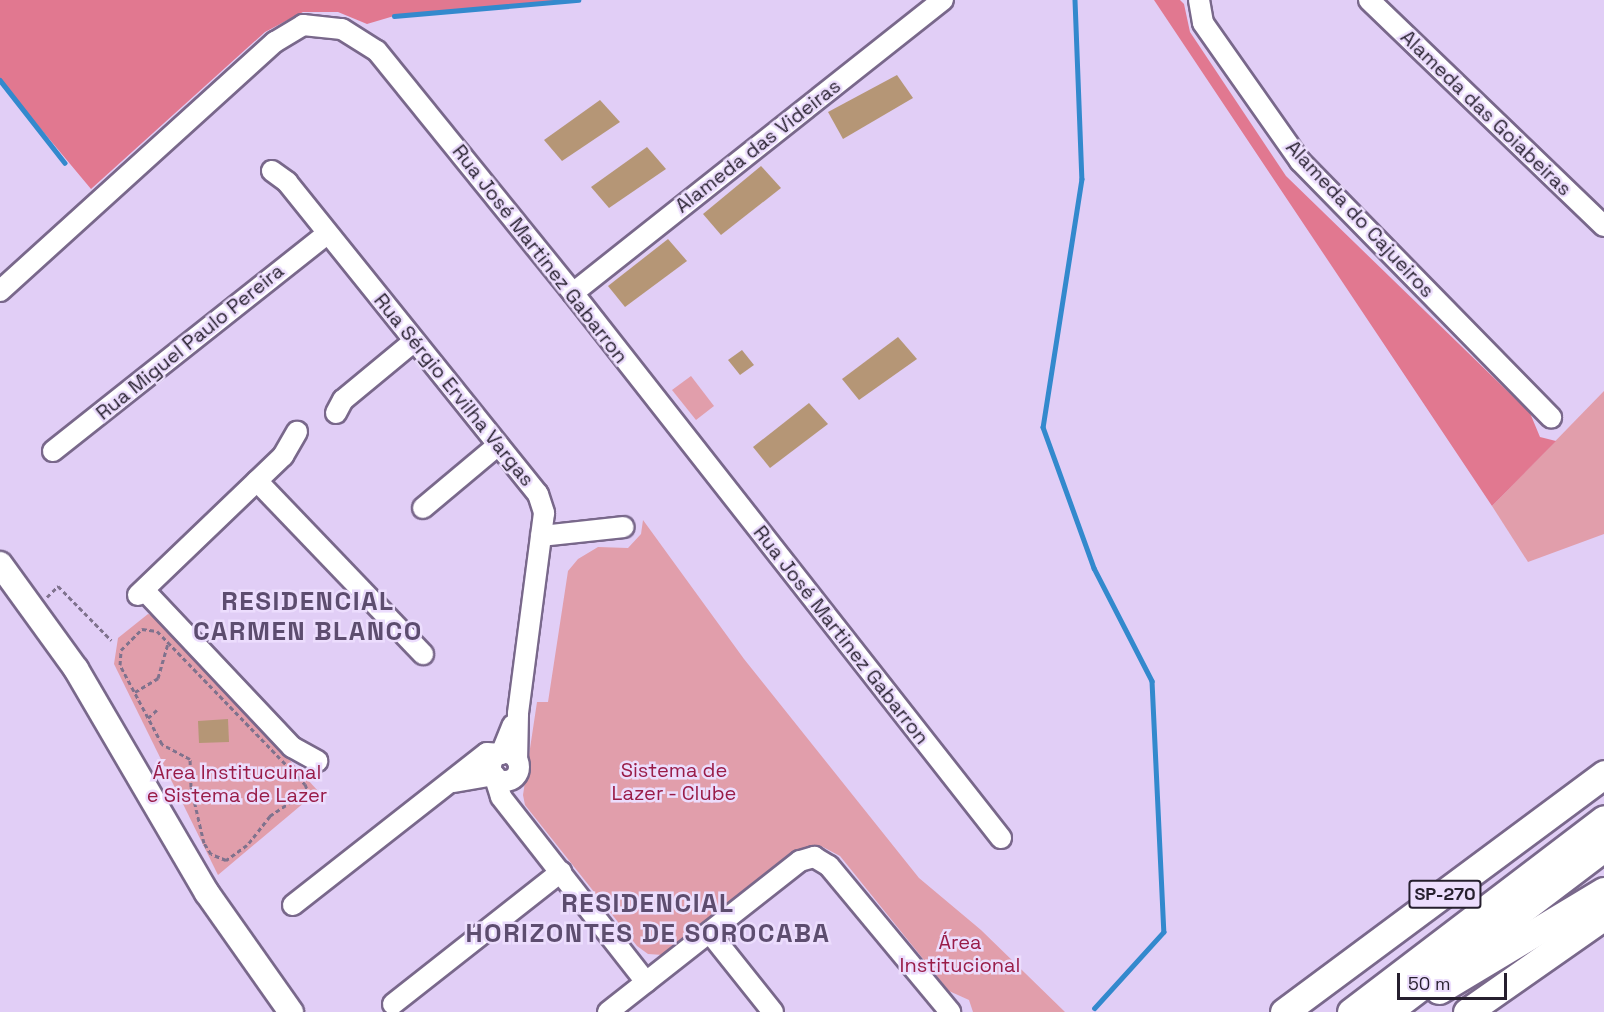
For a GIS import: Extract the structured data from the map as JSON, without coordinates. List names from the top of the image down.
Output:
{
  "streets": {
    "highway": ["SP-270"],
    "street": [
      "Alameda das Goiabeiras",
      "Alameda das Videiras",
      "Alameda do Cajueiros",
      "Rua José Martinez Gabarron",
      "Rua Miguel Paulo Pereira",
      "Rua Sérgio Ervilha Vargas"
    ]
  },
  "crossings": [
    ["Alameda das Videiras", "Rua José Martinez Gabarron"],
    ["Rua Miguel Paulo Pereira", "Rua Sérgio Ervilha Vargas"]
  ],
  "districts": ["RESIDENCIAL CARMEN BLANCO", "RESIDENCIAL HORIZONTES DE SOROCABA"],
  "parks": ["Sistema de Lazer - Clube", "Área Institucuinal e Sistema de Lazer", "Área Institucional"],
  "scale_bar": "50 m"
}
